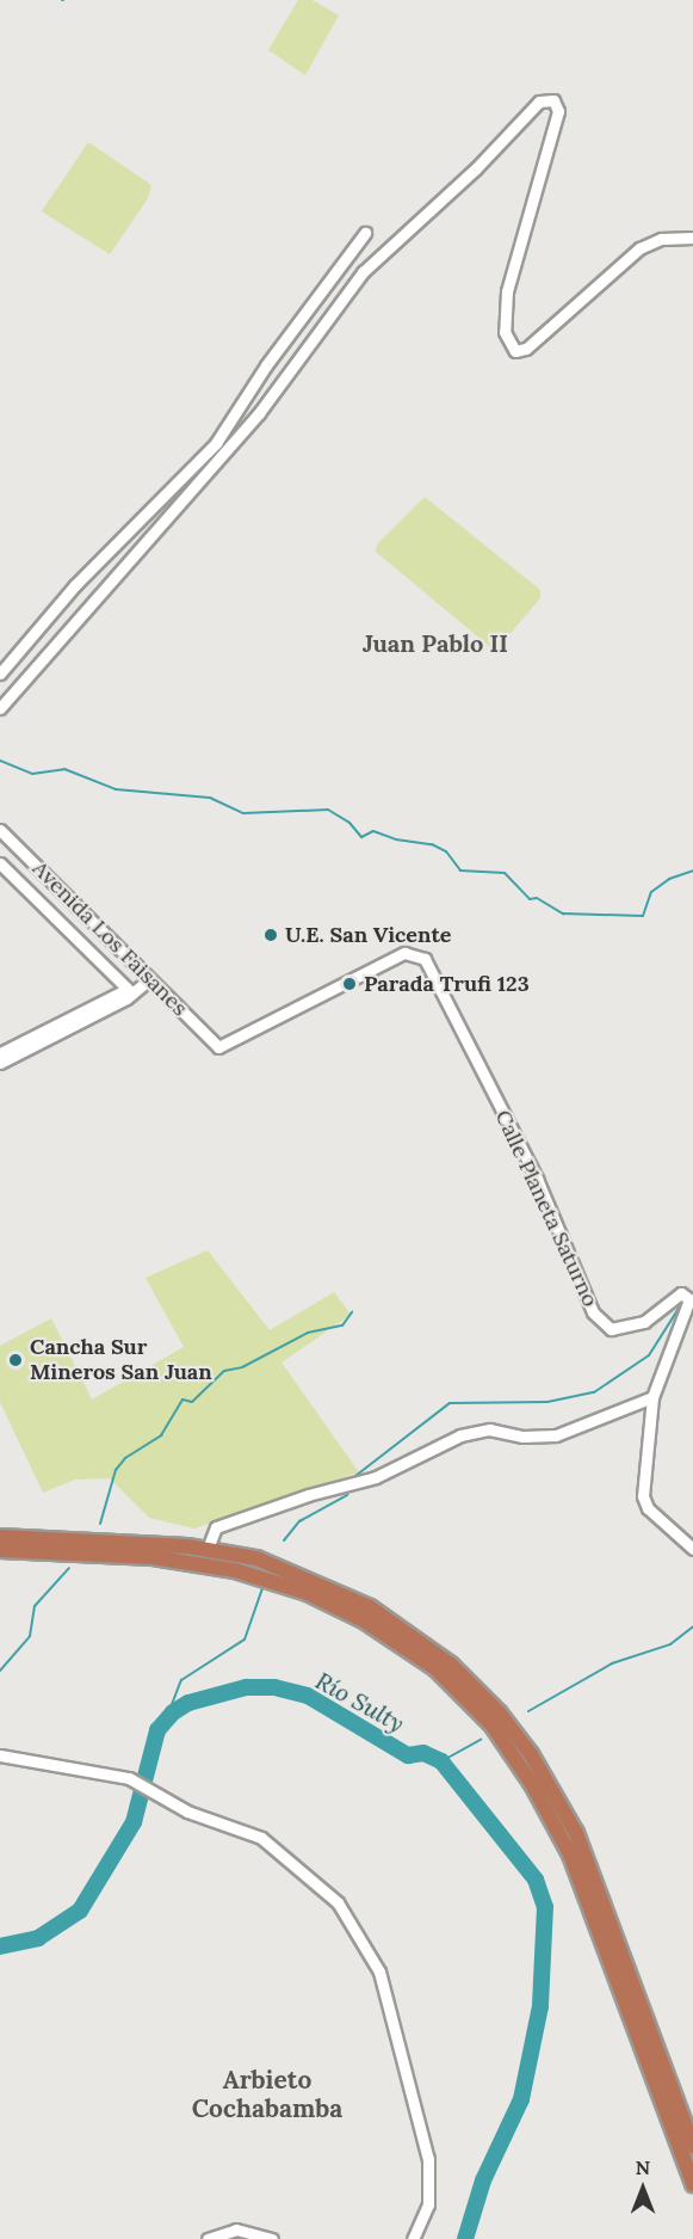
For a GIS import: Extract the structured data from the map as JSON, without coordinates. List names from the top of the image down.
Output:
{
  "streets": {
    "street": ["Avenida Los Faisanes", "Calle Planeta Saturno"]
  },
  "crossings": [
    ["Avenida Los Faisanes", "Calle Planeta Saturno"]
  ],
  "districts": ["Juan Pablo II", "Arbieto Cochabamba"],
  "water": ["Río Sulty"],
  "places": ["U.E. San Vicente", "Parada Trufi 123", "Cancha Sur Mineros San Juan"],
  "north": "top"
}
